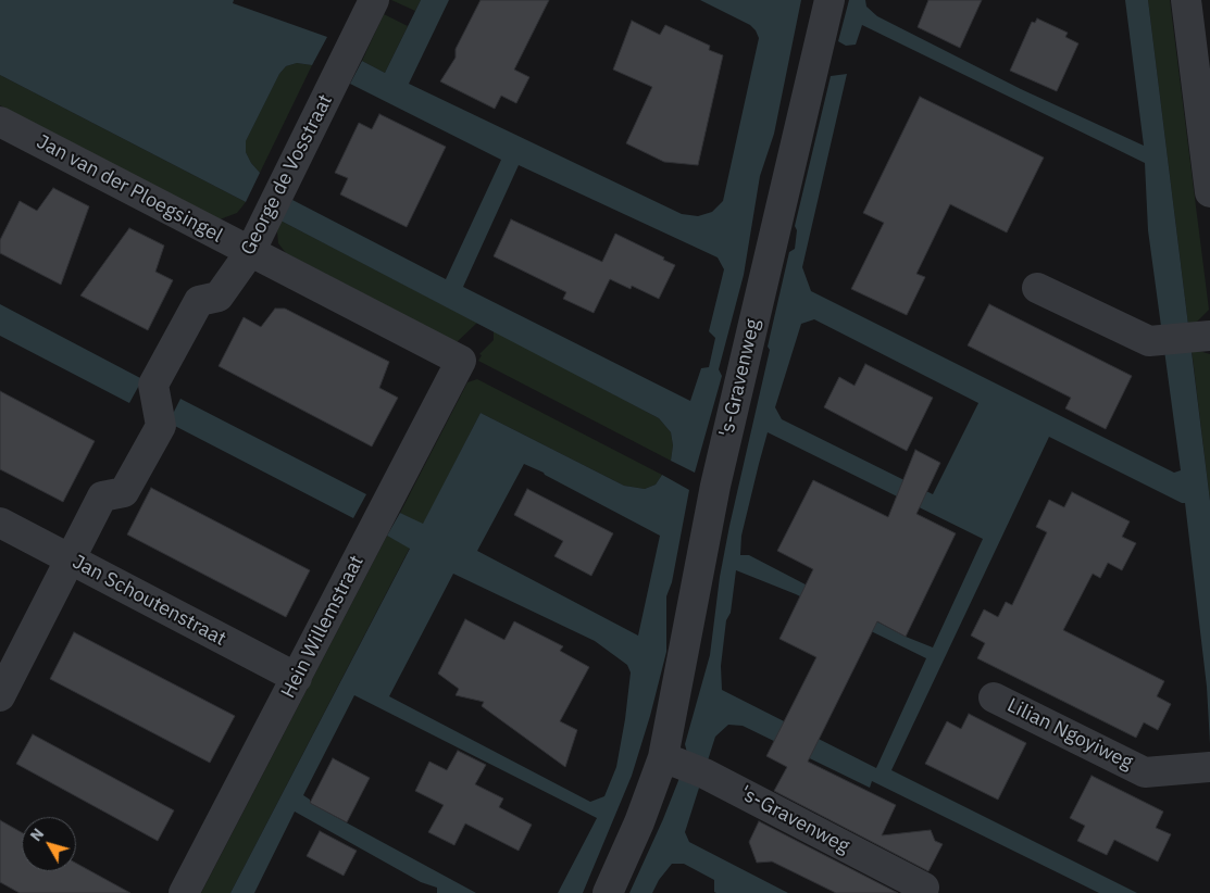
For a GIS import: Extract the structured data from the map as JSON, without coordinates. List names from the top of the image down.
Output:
{
  "streets": {
    "street": [
      "George de Vosstraat",
      "Jan van der Ploegsingel",
      "'s-Gravenweg",
      "Jan Schoutenstraat",
      "Hein Willemstraat",
      "Lilian Ngoyiweg"
    ]
  },
  "crossings": [
    ["George de Vosstraat", "Jan van der Ploegsingel"],
    ["George de Vosstraat", "Jan Schoutenstraat"],
    ["Jan van der Ploegsingel", "Hein Willemstraat"],
    ["Jan Schoutenstraat", "Hein Willemstraat"]
  ],
  "north": "top left"
}
